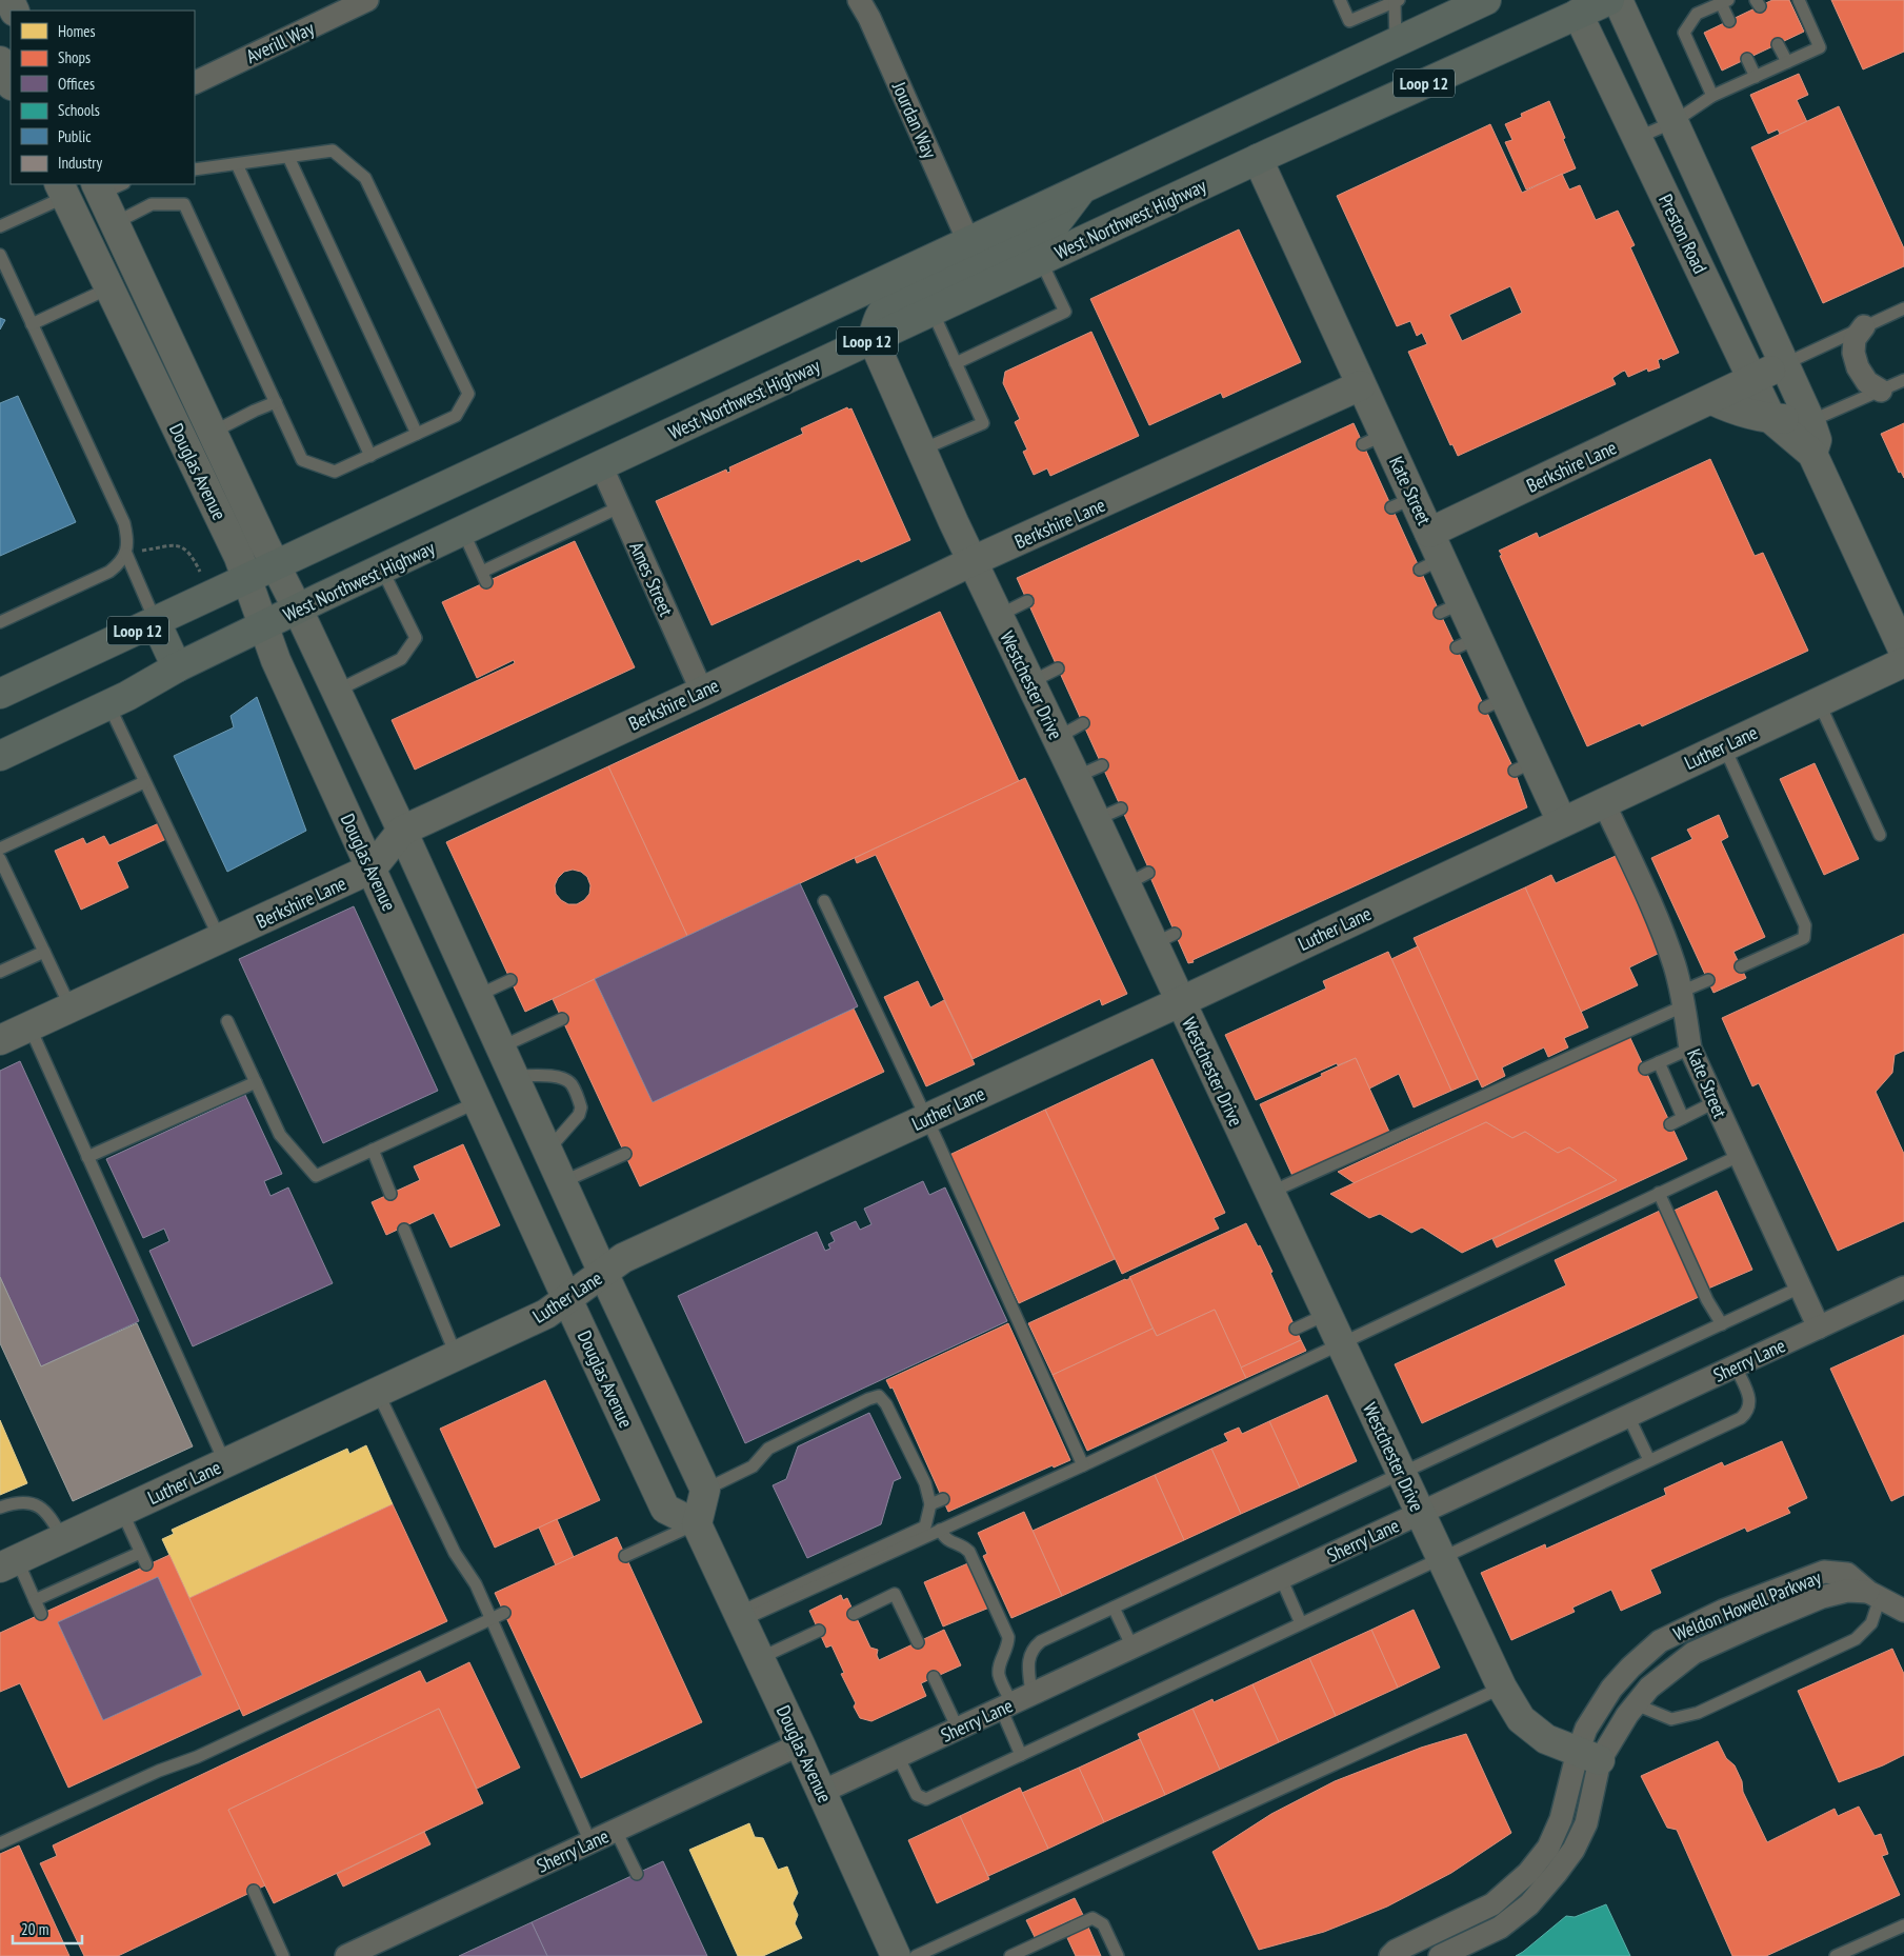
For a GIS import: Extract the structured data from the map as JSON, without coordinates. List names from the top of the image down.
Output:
{
  "streets": {
    "main road": ["Loop 12", "West Northwest Highway"],
    "street": [
      "Averill Way",
      "Jourdan Way",
      "Preston Road",
      "Berkshire Lane",
      "Douglas Avenue",
      "Kate Street",
      "Ames Street",
      "Westchester Drive",
      "Luther Lane",
      "Sherry Lane",
      "Weldon Howell Parkway"
    ]
  },
  "crossings": [
    ["Loop 12", "Jourdan Way"],
    ["Loop 12", "Douglas Avenue"],
    ["West Northwest Highway", "Preston Road"],
    ["West Northwest Highway", "Douglas Avenue"],
    ["West Northwest Highway", "Kate Street"],
    ["West Northwest Highway", "Ames Street"],
    ["West Northwest Highway", "Westchester Drive"],
    ["Preston Road", "Berkshire Lane"],
    ["Berkshire Lane", "Douglas Avenue"],
    ["Berkshire Lane", "Kate Street"],
    ["Berkshire Lane", "Ames Street"],
    ["Berkshire Lane", "Westchester Drive"],
    ["Douglas Avenue", "Luther Lane"],
    ["Douglas Avenue", "Sherry Lane"],
    ["Kate Street", "Luther Lane"],
    ["Kate Street", "Sherry Lane"],
    ["Westchester Drive", "Luther Lane"],
    ["Westchester Drive", "Sherry Lane"],
    ["Westchester Drive", "Weldon Howell Parkway"]
  ],
  "legend": [
    "Homes",
    "Shops",
    "Offices",
    "Schools",
    "Public",
    "Industry"
  ],
  "scale_bar": "20 m"
}
